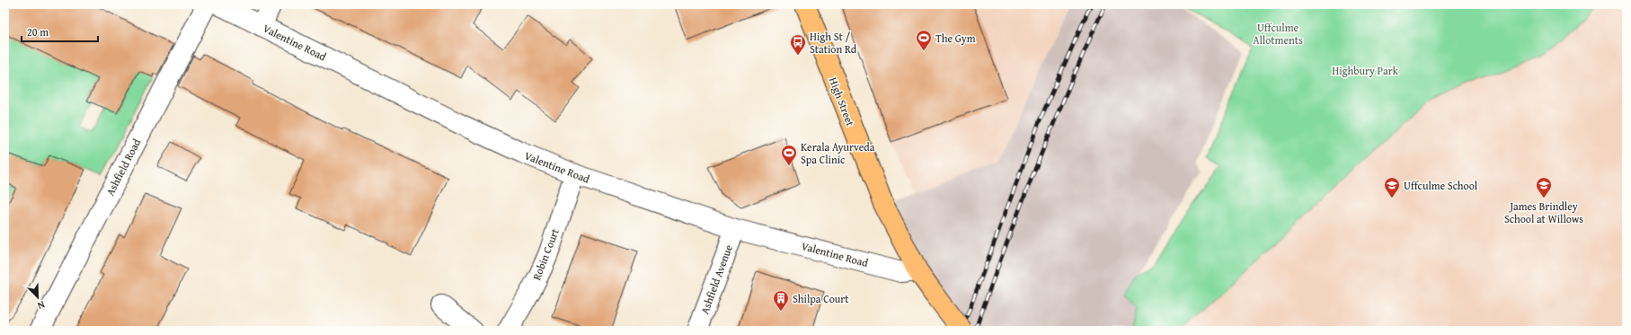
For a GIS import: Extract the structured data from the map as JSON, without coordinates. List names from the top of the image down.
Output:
{
  "streets": {
    "highway": ["High Street"],
    "street": [
      "Valentine Road",
      "Ashfield Road",
      "Robin Court",
      "Ashfield Avenue"
    ]
  },
  "crossings": [
    ["Valentine Road", "High Street"],
    ["Valentine Road", "Robin Court"],
    ["Valentine Road", "Ashfield Avenue"]
  ],
  "parks": ["Uffculme Allotments", "Highbury Park"],
  "places": {
    "sports": ["The Gym", "Kerala Ayurveda Spa Clinic"],
    "bus stop": ["High St / Station Rd"],
    "school or university": ["Uffculme School", "James Brindley School at Willows"],
    "building": ["Shilpa Court"]
  },
  "scale_bar": "20 m",
  "north": "bottom right"
}
